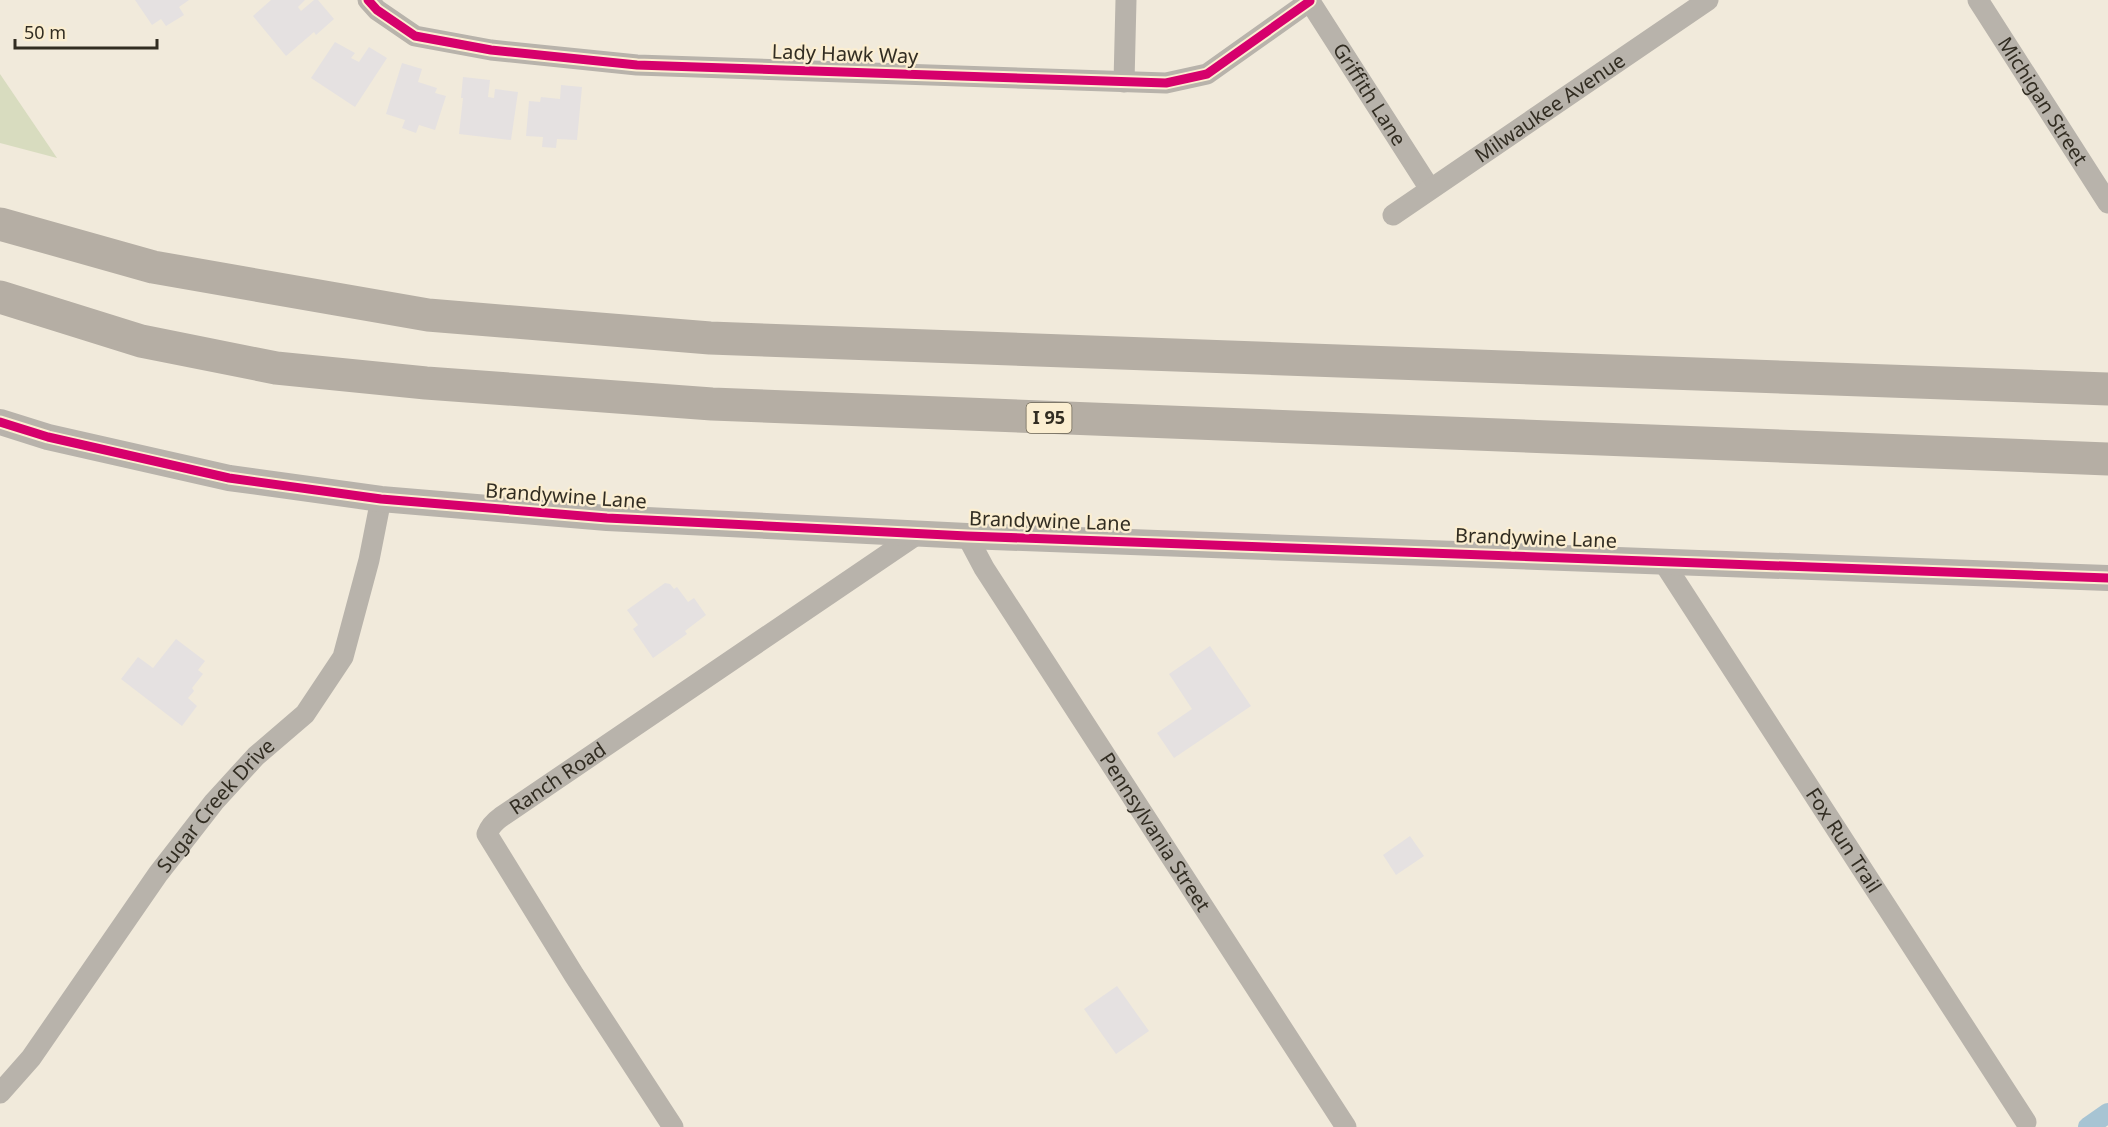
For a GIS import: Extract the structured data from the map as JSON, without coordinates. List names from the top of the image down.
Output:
{
  "streets": {
    "highway": ["I 95"],
    "street": [
      "Lady Hawk Way",
      "Griffith Lane",
      "Michigan Street",
      "Milwaukee Avenue",
      "Brandywine Lane",
      "Ranch Road",
      "Sugar Creek Drive",
      "Pennsylvania Street",
      "Fox Run Trail"
    ]
  },
  "crossings": [
    ["Lady Hawk Way", "Griffith Lane"],
    ["Griffith Lane", "Milwaukee Avenue"],
    ["Brandywine Lane", "Ranch Road"],
    ["Brandywine Lane", "Sugar Creek Drive"],
    ["Brandywine Lane", "Pennsylvania Street"],
    ["Brandywine Lane", "Fox Run Trail"]
  ],
  "scale_bar": "50 m"
}
